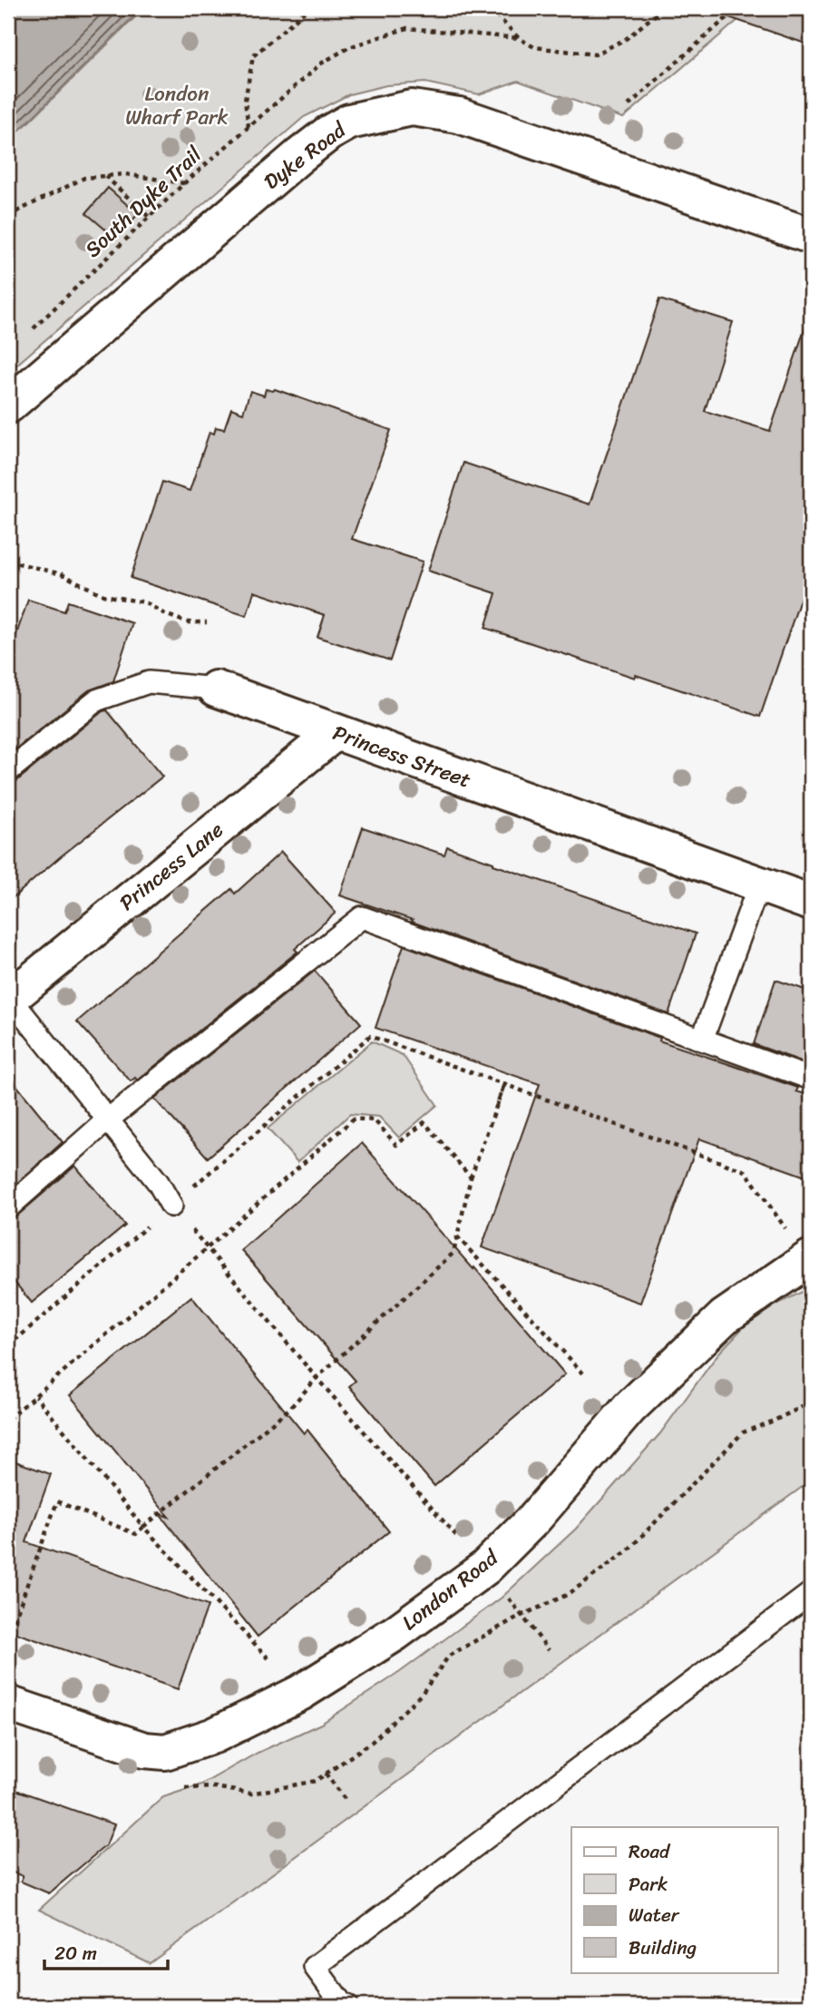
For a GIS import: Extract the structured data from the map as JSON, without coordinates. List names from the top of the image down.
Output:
{
  "streets": {
    "street": [
      "Dyke Road",
      "Princess Street",
      "Princess Lane",
      "London Road"
    ],
    "path": ["South Dyke Trail"]
  },
  "crossings": [
    ["Princess Street", "Princess Lane"]
  ],
  "parks": ["London Wharf Park"],
  "legend": [
    "Road",
    "Park",
    "Water",
    "Building"
  ],
  "scale_bar": "20 m"
}
